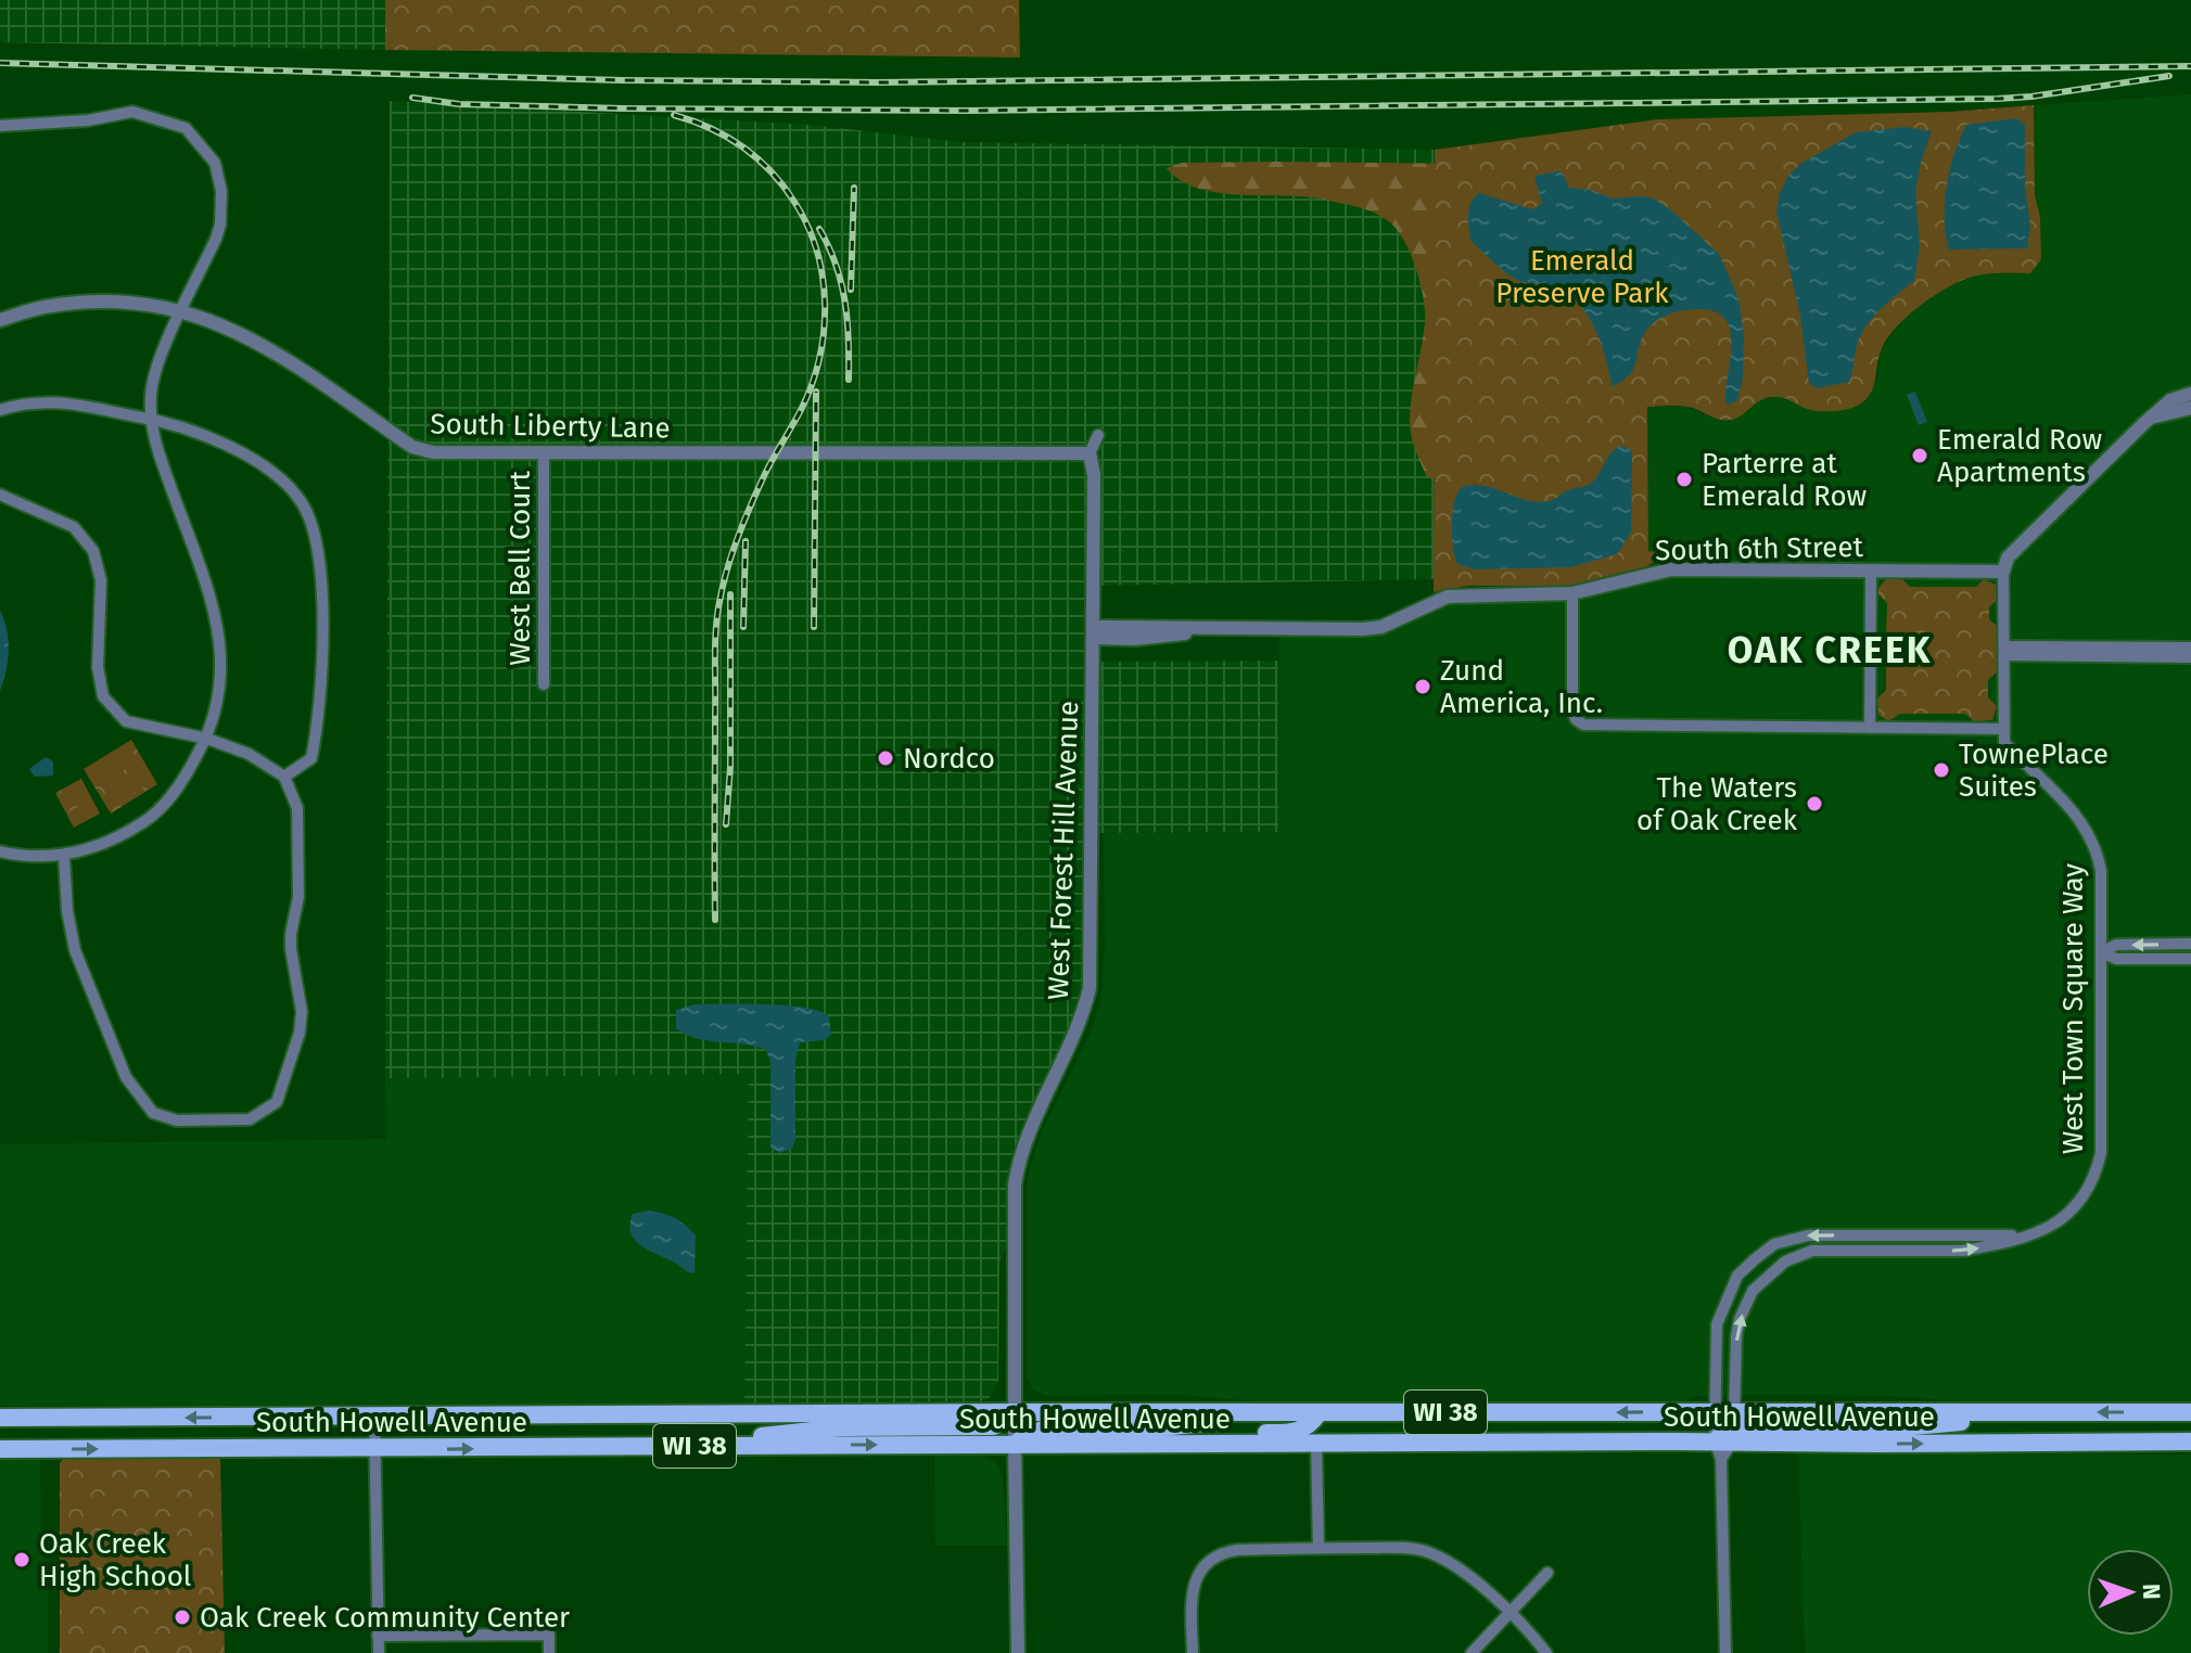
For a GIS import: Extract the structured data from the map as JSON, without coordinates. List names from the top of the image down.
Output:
{
  "streets": {
    "main road": ["WI 38", "South Howell Avenue"],
    "street": [
      "South Liberty Lane",
      "South 6th Street",
      "West Bell Court",
      "West Forest Hill Avenue",
      "West Town Square Way"
    ]
  },
  "crossings": [
    ["South Liberty Lane", "West Bell Court"],
    ["South Liberty Lane", "West Forest Hill Avenue"],
    ["South 6th Street", "West Forest Hill Avenue"],
    ["West Forest Hill Avenue", "South Howell Avenue"],
    ["West Town Square Way", "South Howell Avenue"]
  ],
  "districts": ["OAK CREEK"],
  "parks": ["Emerald Preserve Park"],
  "places": [
    "Emerald Row Apartments",
    "Parterre at Emerald Row",
    "Zund America, Inc.",
    "Nordco",
    "TownePlace Suites",
    "The Waters of Oak Creek",
    "Oak Creek High School",
    "Oak Creek Community Center"
  ],
  "north": "right"
}
